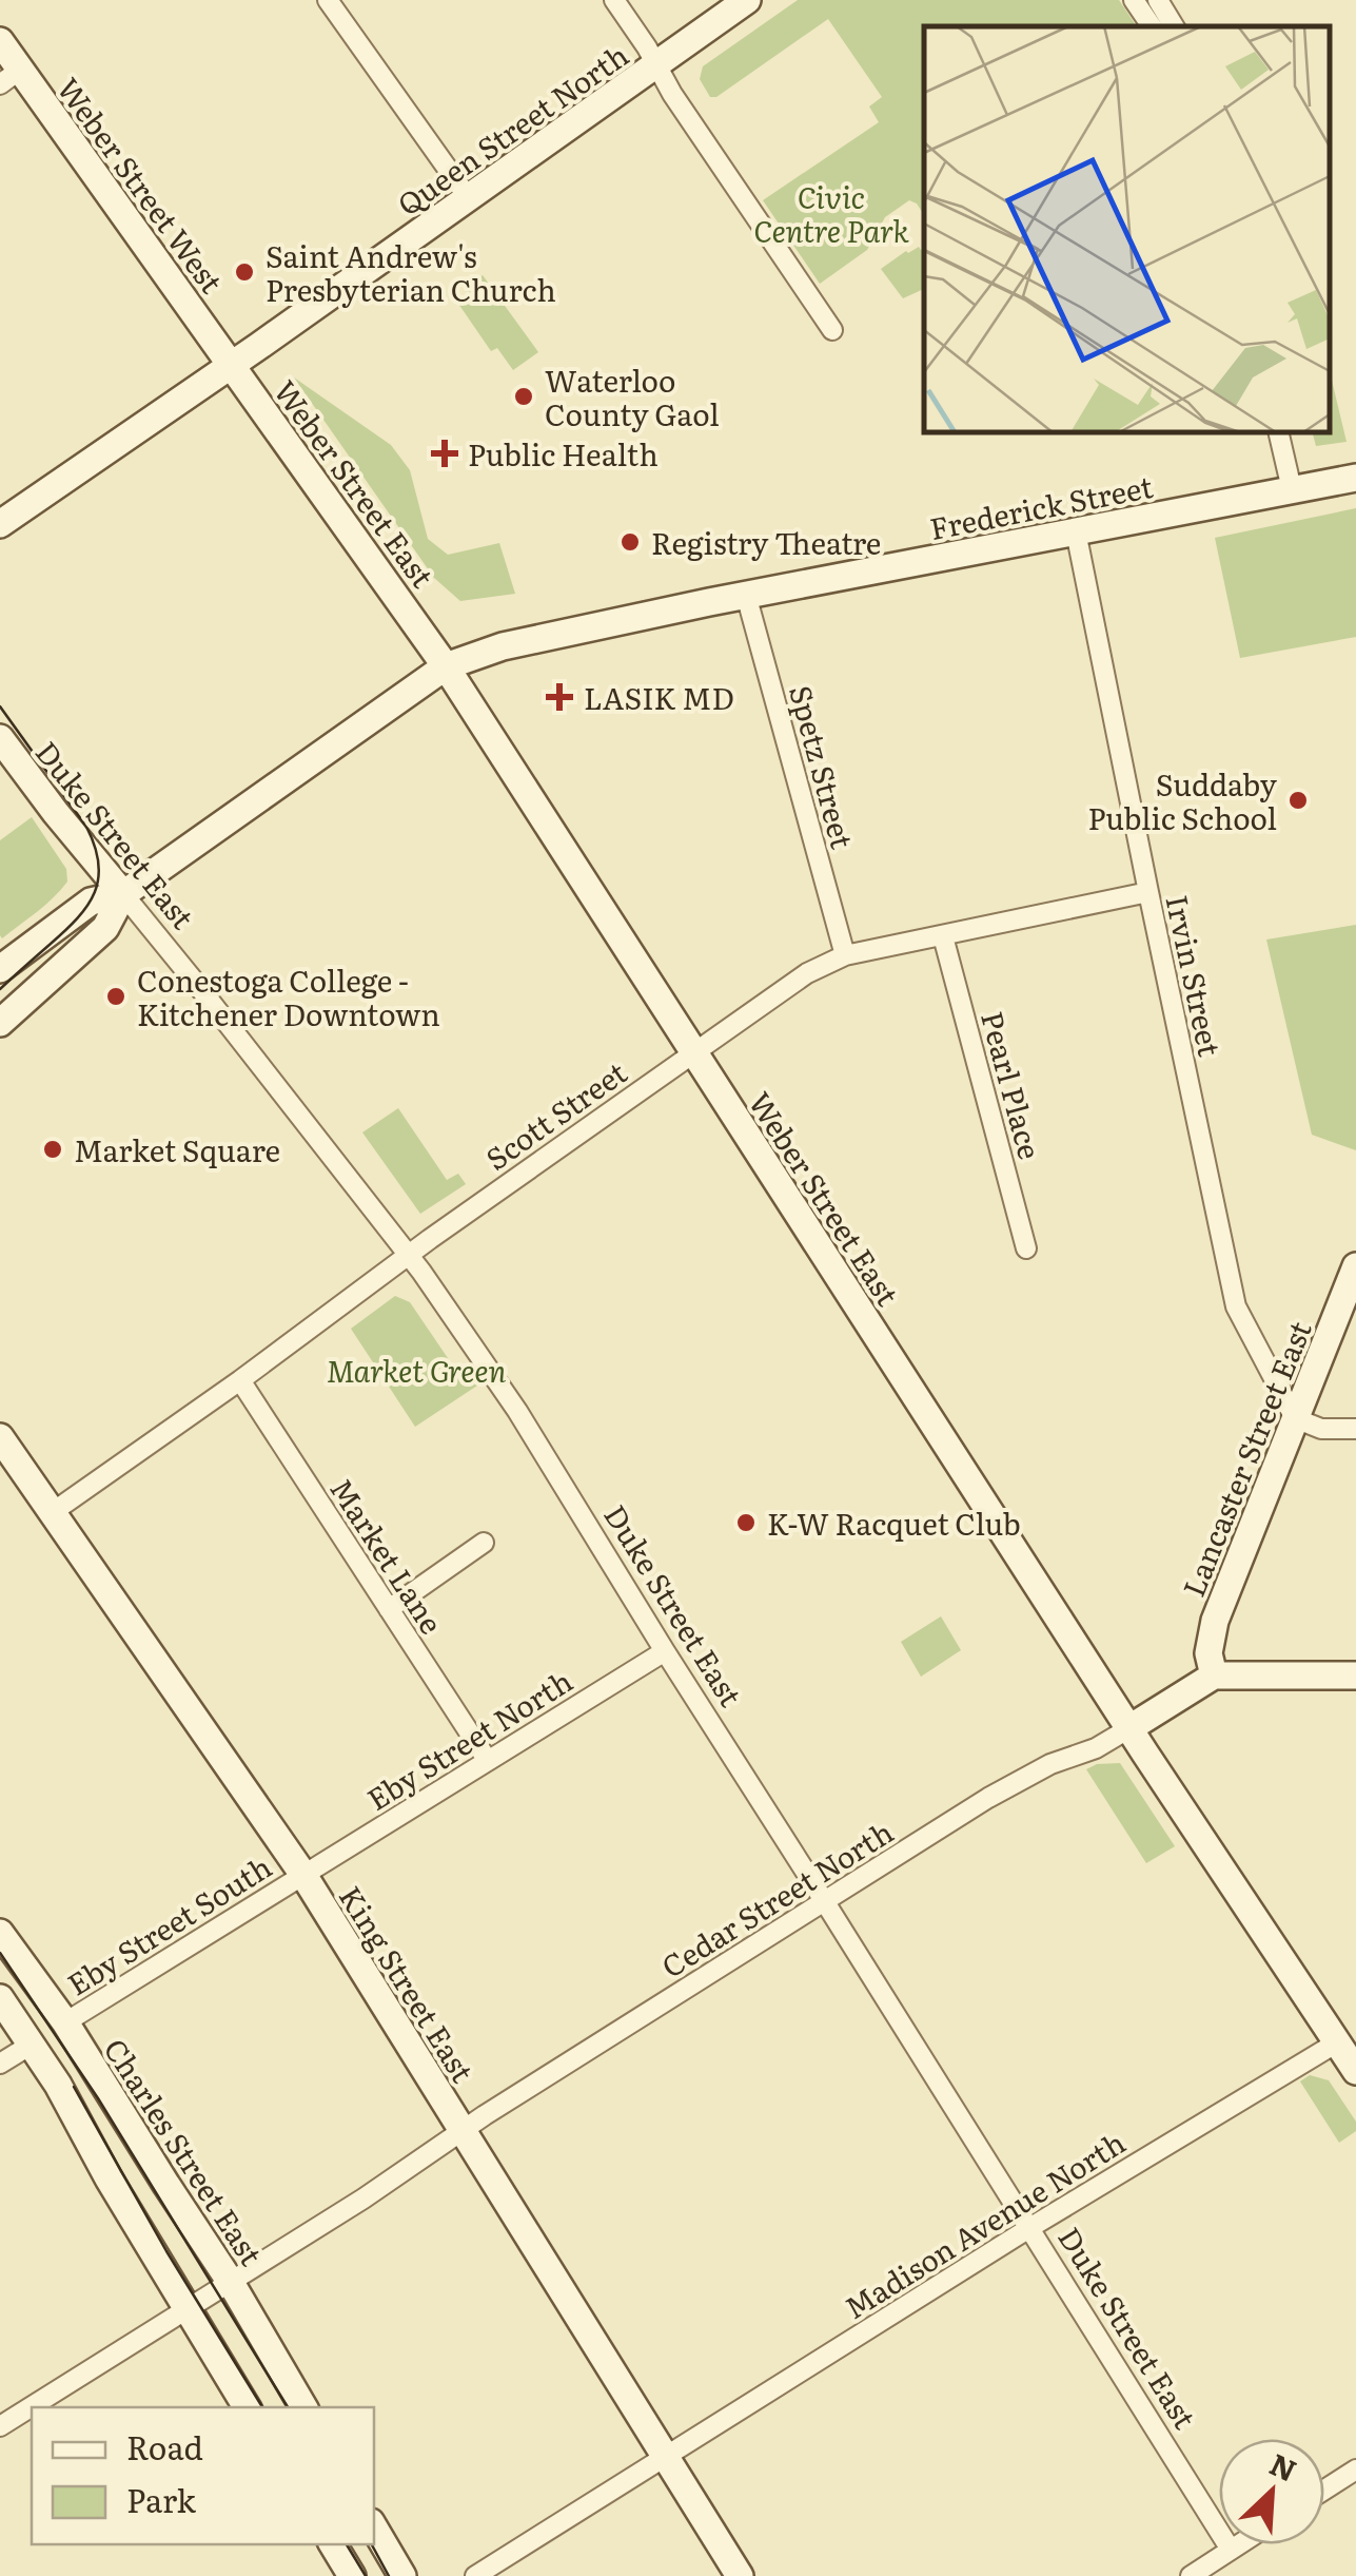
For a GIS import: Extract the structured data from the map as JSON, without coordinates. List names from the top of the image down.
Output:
{
  "streets": {
    "main road": [
      "Queen Street North",
      "Weber Street West",
      "Weber Street East",
      "Frederick Street",
      "Duke Street East",
      "Lancaster Street East",
      "King Street East",
      "Charles Street East"
    ],
    "street": [
      "Spetz Street",
      "Irvin Street",
      "Pearl Place",
      "Scott Street",
      "Market Lane",
      "Eby Street North",
      "Cedar Street North",
      "Eby Street South",
      "Madison Avenue North"
    ]
  },
  "crossings": [
    ["Queen Street North", "Weber Street West"],
    ["Queen Street North", "Weber Street East"],
    ["Weber Street West", "Weber Street East"],
    ["Weber Street East", "Frederick Street"],
    ["Weber Street East", "Scott Street"],
    ["Weber Street East", "Cedar Street North"],
    ["Weber Street East", "Madison Avenue North"],
    ["Frederick Street", "Spetz Street"],
    ["Frederick Street", "Duke Street East"],
    ["Frederick Street", "Irvin Street"],
    ["Spetz Street", "Scott Street"],
    ["Duke Street East", "Scott Street"],
    ["Duke Street East", "Eby Street North"],
    ["Duke Street East", "Cedar Street North"],
    ["Duke Street East", "Madison Avenue North"],
    ["Irvin Street", "Scott Street"],
    ["Irvin Street", "Lancaster Street East"],
    ["Pearl Place", "Scott Street"],
    ["Scott Street", "Market Lane"],
    ["Scott Street", "King Street East"],
    ["Market Lane", "Eby Street North"],
    ["Eby Street North", "Eby Street South"],
    ["Eby Street North", "King Street East"],
    ["Cedar Street North", "King Street East"],
    ["Cedar Street North", "Charles Street East"],
    ["Eby Street South", "King Street East"],
    ["Eby Street South", "Charles Street East"],
    ["King Street East", "Madison Avenue North"]
  ],
  "parks": ["Civic Centre Park", "Market Green"],
  "places": {
    "other": [
      "Saint Andrew's Presbyterian Church",
      "Waterloo County Gaol",
      "Registry Theatre",
      "Suddaby Public School",
      "Conestoga College - Kitchener Downtown",
      "Market Square",
      "K-W Racquet Club"
    ],
    "health": ["Public Health", "LASIK MD"]
  },
  "legend": ["Road", "Park"],
  "north": "top right"
}
